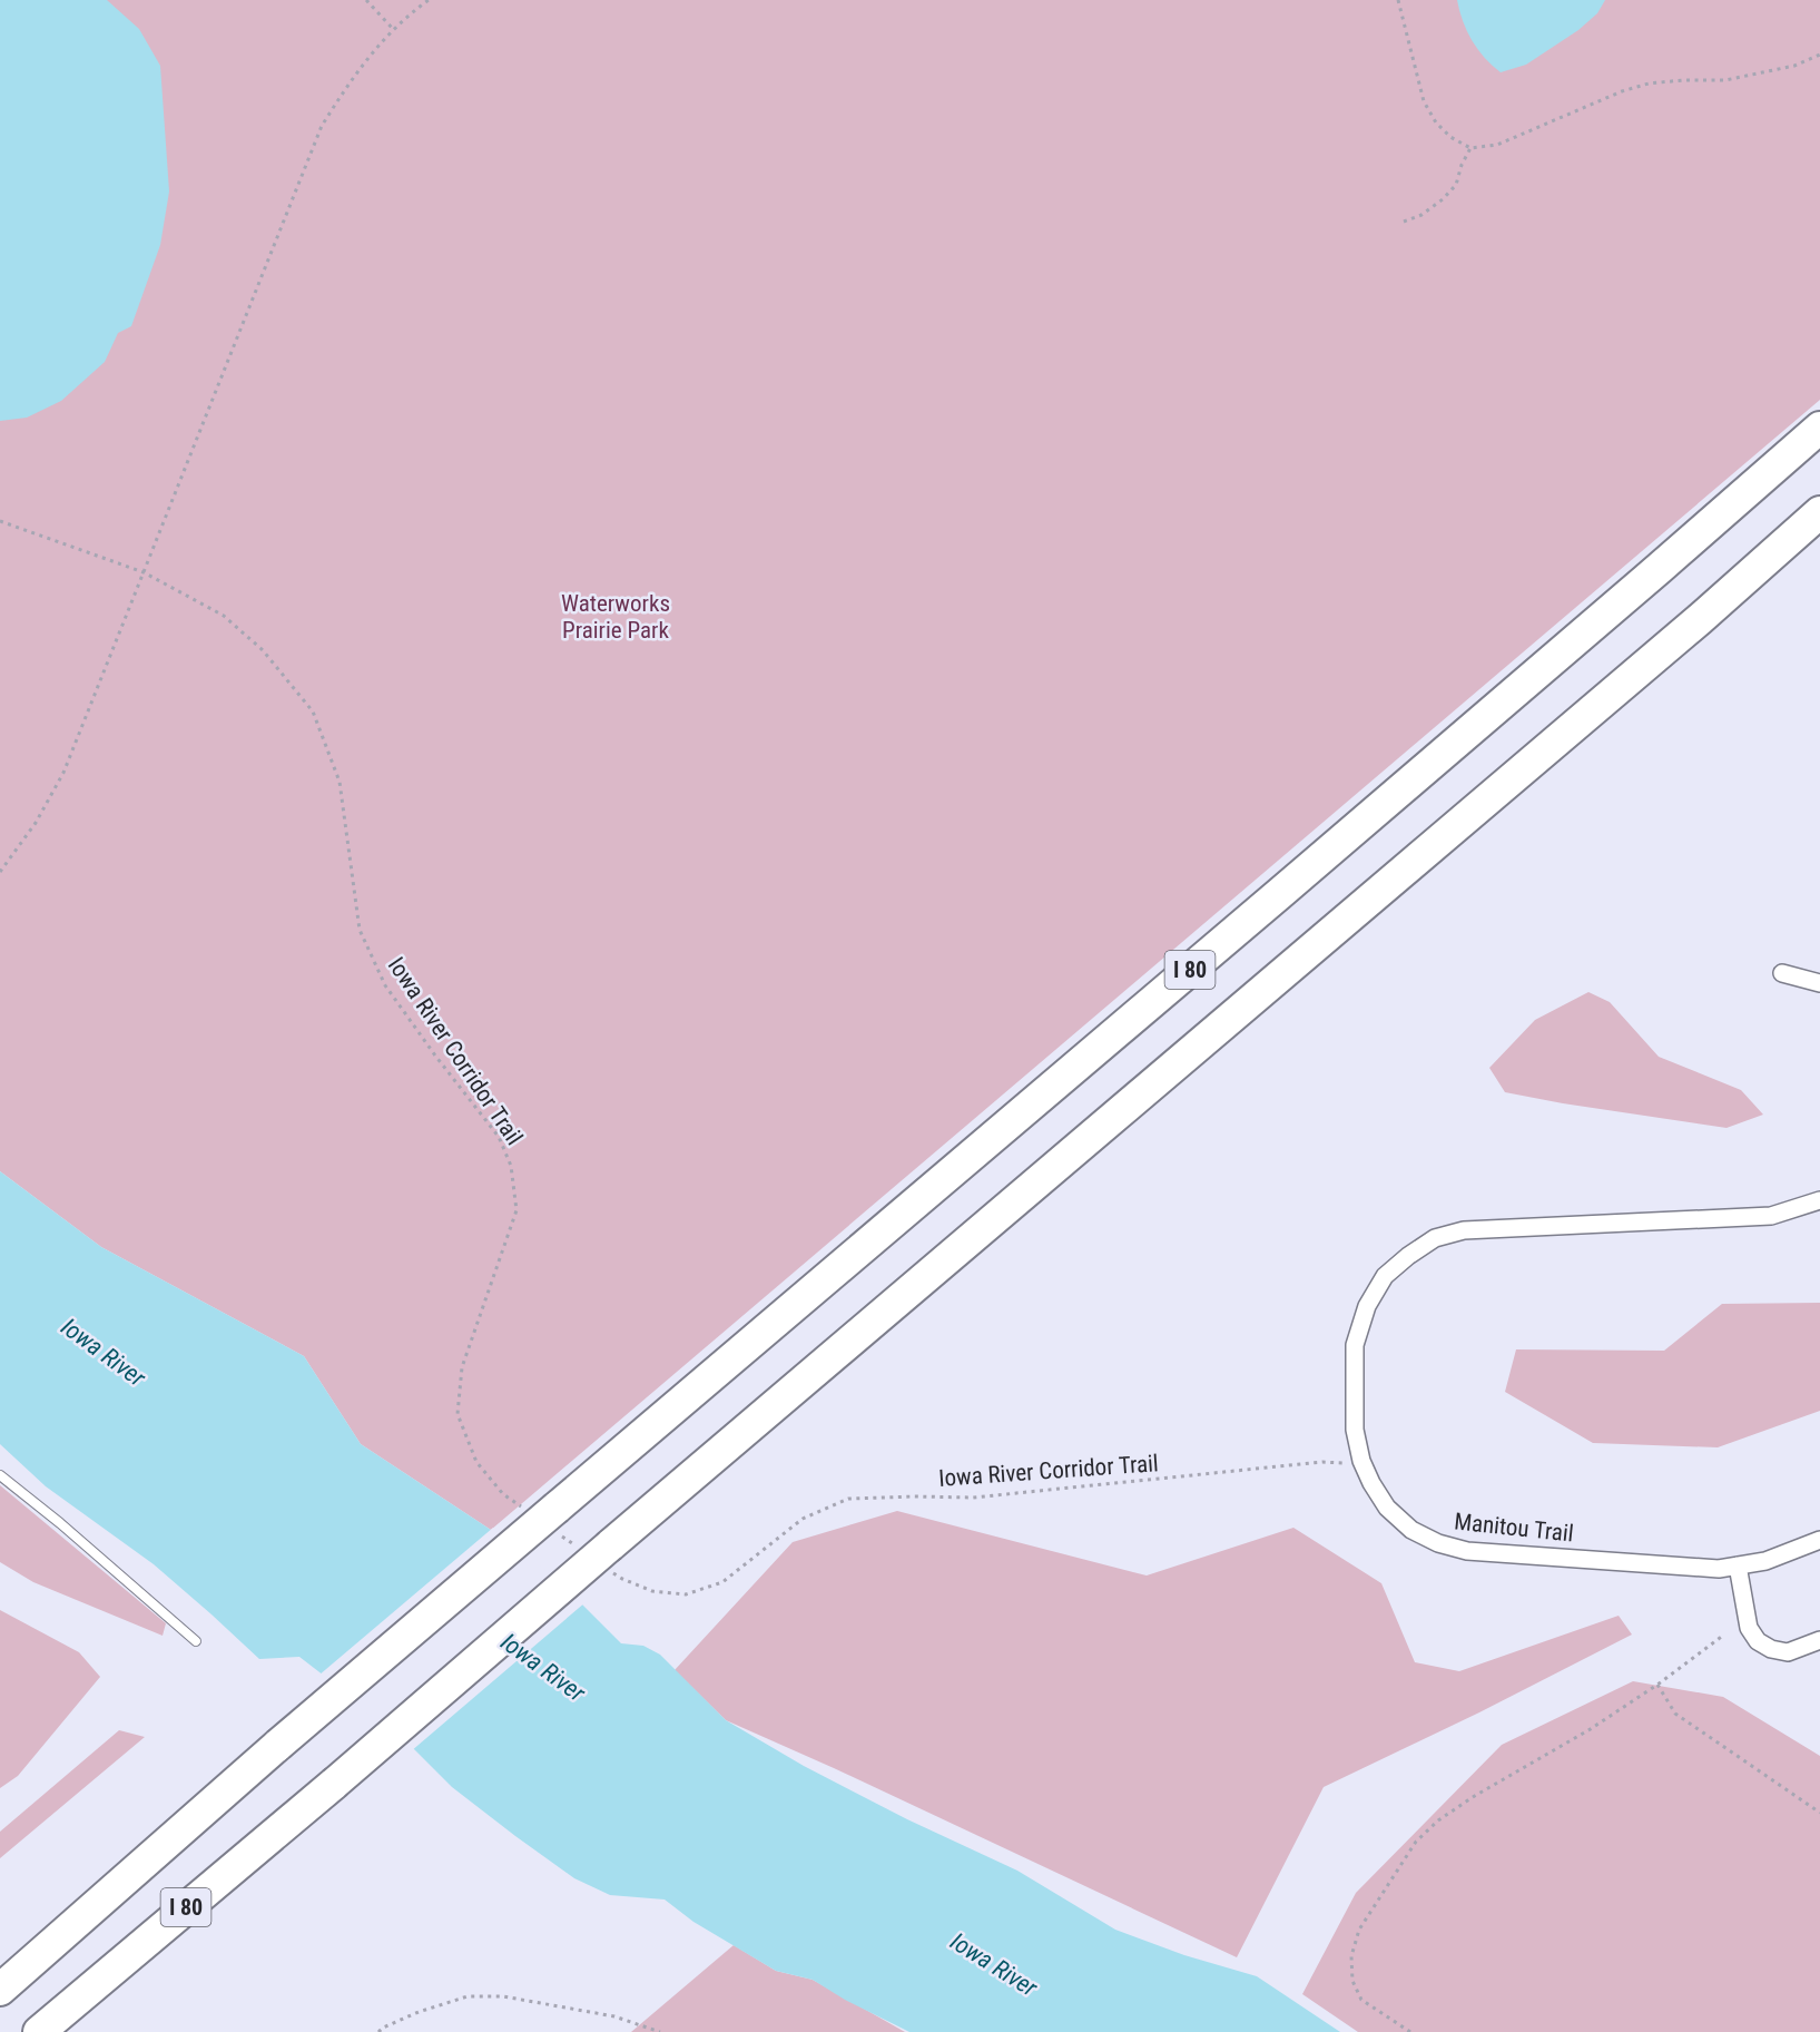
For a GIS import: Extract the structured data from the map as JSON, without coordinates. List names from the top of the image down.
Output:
{
  "streets": {
    "highway": ["I 80"],
    "street": ["Manitou Trail"],
    "path": ["Iowa River Corridor Trail"]
  },
  "crossings": [
    ["I 80", "Iowa River Corridor Trail"],
    ["Iowa River Corridor Trail", "Manitou Trail"]
  ],
  "water": ["Iowa River"],
  "parks": ["Waterworks Prairie Park"]
}
